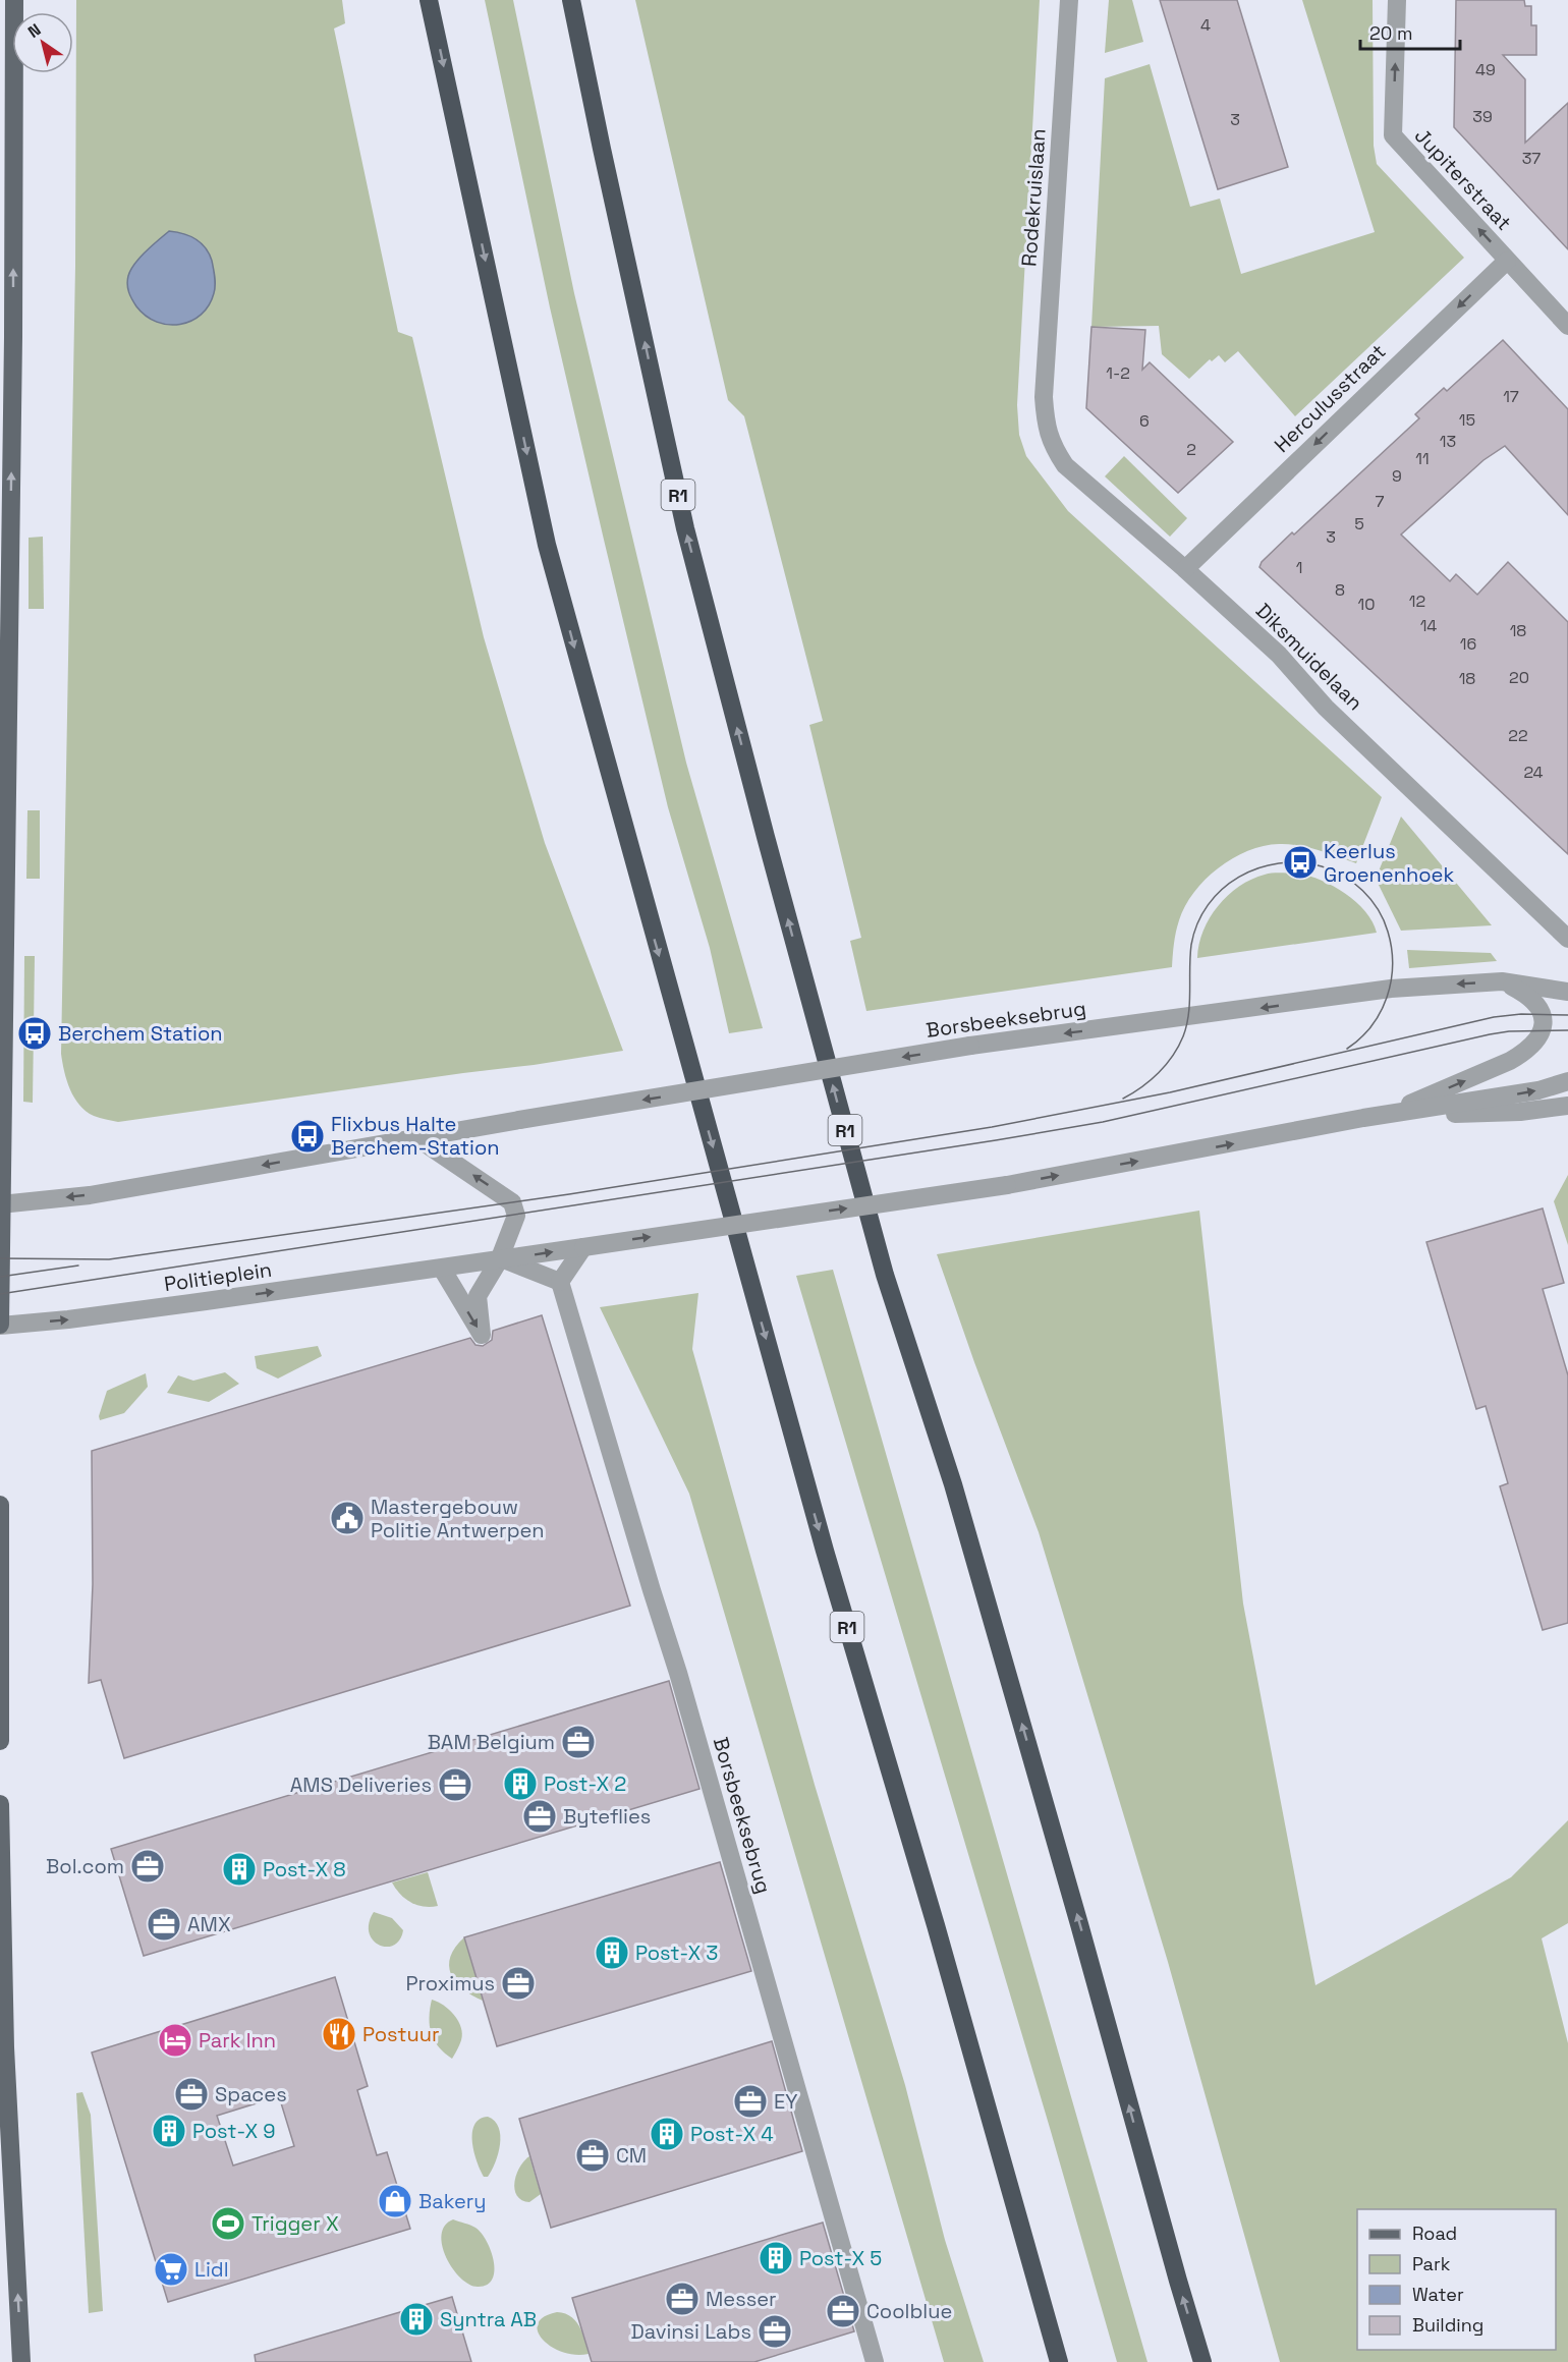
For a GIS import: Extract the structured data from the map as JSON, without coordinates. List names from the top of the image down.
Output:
{
  "streets": {
    "highway": ["R1"],
    "street": [
      "Jupiterstraat",
      "Rodekruislaan",
      "Herculusstraat",
      "Diksmuidelaan",
      "Borsbeeksebrug",
      "Politieplein"
    ]
  },
  "crossings": [
    ["Jupiterstraat", "Herculusstraat"],
    ["Rodekruislaan", "Diksmuidelaan"],
    ["Herculusstraat", "Diksmuidelaan"]
  ],
  "one_way": ["Jupiterstraat", "Herculusstraat"],
  "places": {
    "bus stop": ["Keerlus Groenenhoek", "Berchem Station", "Flixbus Halte Berchem-Station"],
    "public building": ["Mastergebouw Politie Antwerpen"],
    "office": [
      "BAM Belgium",
      "AMS Deliveries",
      "Byteflies",
      "Bol.com",
      "AMX",
      "Proximus",
      "Spaces",
      "EY",
      "CM",
      "Messer",
      "Coolblue",
      "Davinsi Labs"
    ],
    "building": [
      "Post-X 2",
      "Post-X 8",
      "Post-X 3",
      "Post-X 9",
      "Post-X 4",
      "Post-X 5",
      "Syntra AB"
    ],
    "restaurant": ["Postuur"],
    "hotel": ["Park Inn"],
    "shop": ["Bakery"],
    "sports": ["Trigger X"],
    "supermarket": ["Lidl"]
  },
  "house_numbers": [
    "4",
    "49",
    "39",
    "3",
    "37",
    "1-2",
    "17",
    "15",
    "6",
    "13",
    "2",
    "11",
    "9",
    "7",
    "5",
    "3",
    "1",
    "8",
    "12",
    "10",
    "14",
    "18",
    "16",
    "20",
    "18",
    "22",
    "24"
  ],
  "legend": [
    "Road",
    "Park",
    "Water",
    "Building"
  ],
  "scale_bar": "20 m",
  "north": "top left"
}
